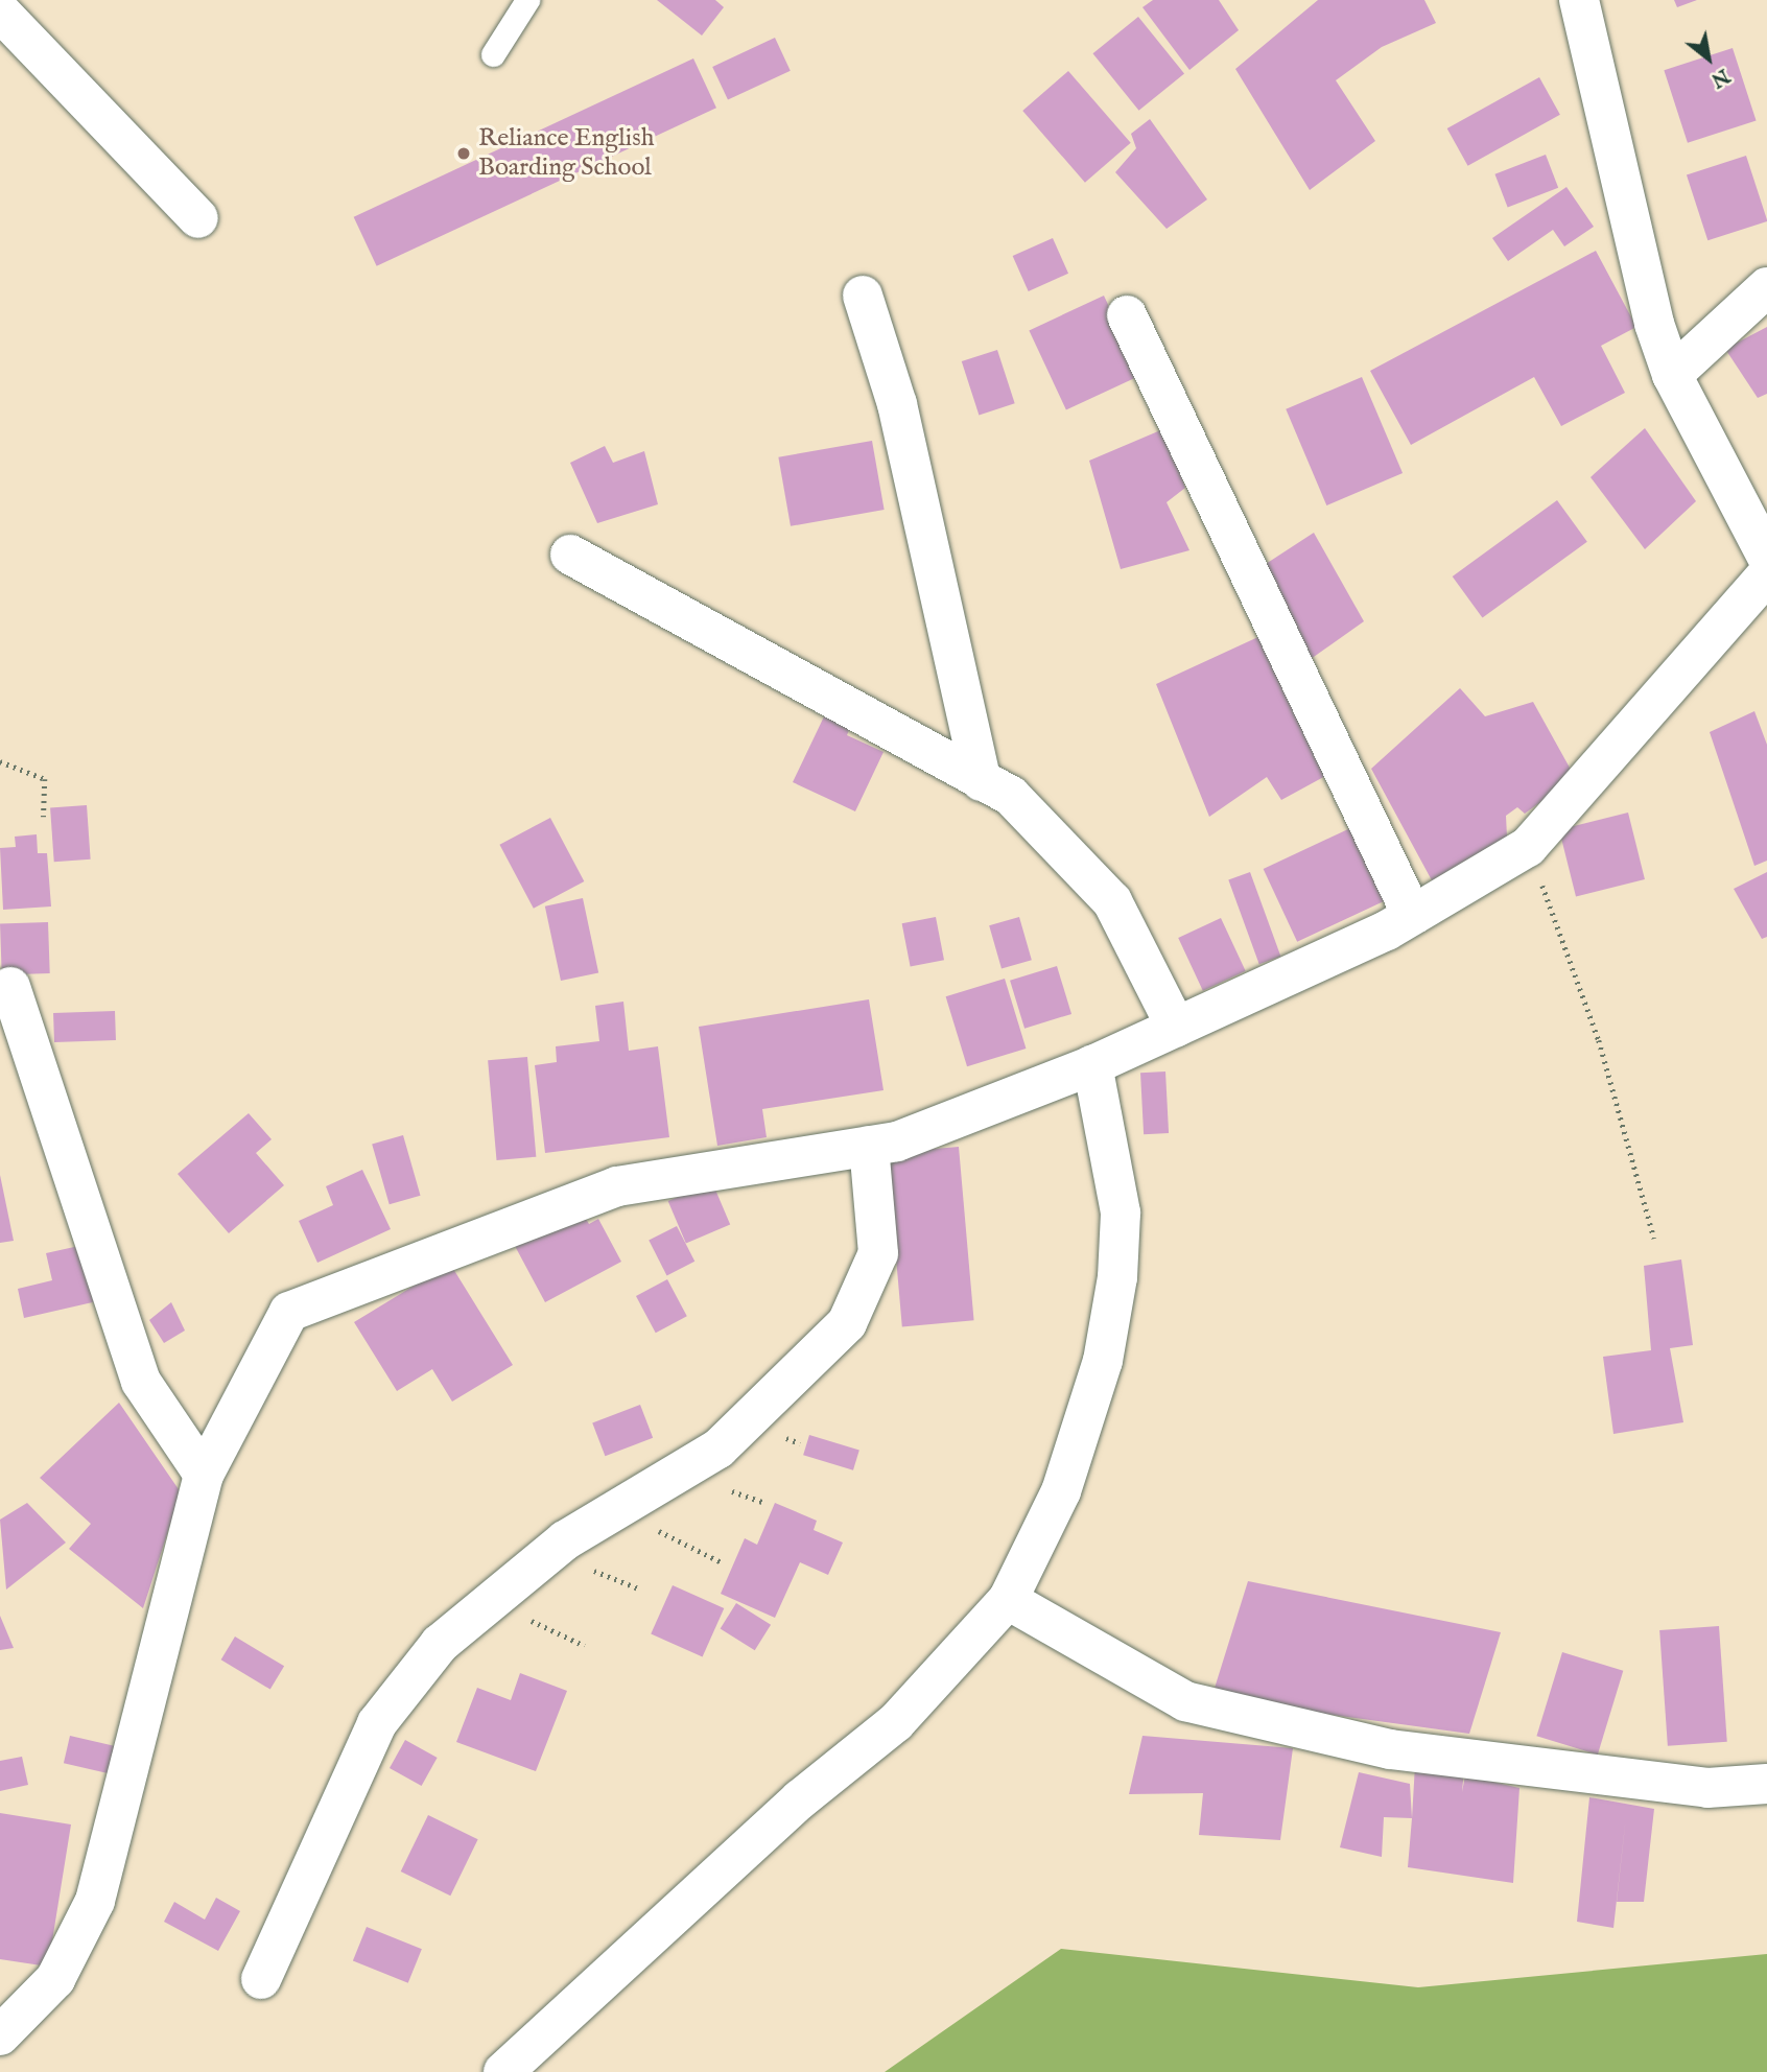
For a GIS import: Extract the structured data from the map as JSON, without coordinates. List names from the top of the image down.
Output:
{
  "places": ["Reliance English Boarding School"],
  "north": "bottom right"
}
